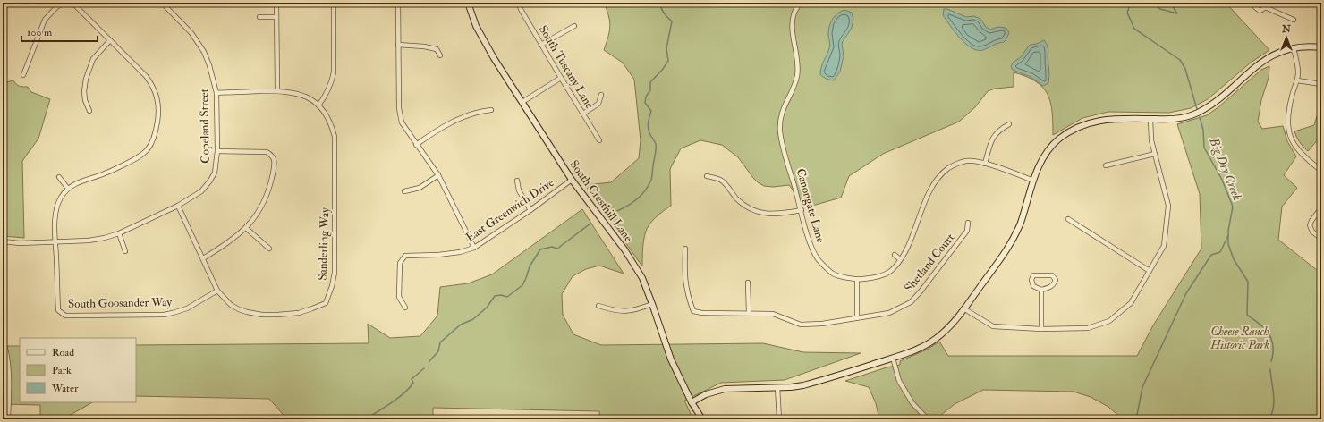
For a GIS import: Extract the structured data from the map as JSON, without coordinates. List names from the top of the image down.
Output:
{
  "streets": {
    "street": [
      "South Tuscany Lane",
      "Copeland Street",
      "South Cresthill Lane",
      "Canongate Lane",
      "East Greenwich Drive",
      "Sanderling Way",
      "Shetland Court",
      "South Goosander Way"
    ]
  },
  "crossings": [
    ["Copeland Street", "Sanderling Way"],
    ["Copeland Street", "South Goosander Way"],
    ["South Cresthill Lane", "East Greenwich Drive"],
    ["Sanderling Way", "South Goosander Way"]
  ],
  "water": ["Big Dry Creek"],
  "parks": ["Cheese Ranch Historic Park"],
  "legend": ["Road", "Park", "Water"],
  "scale_bar": "100 m",
  "north": "top"
}
